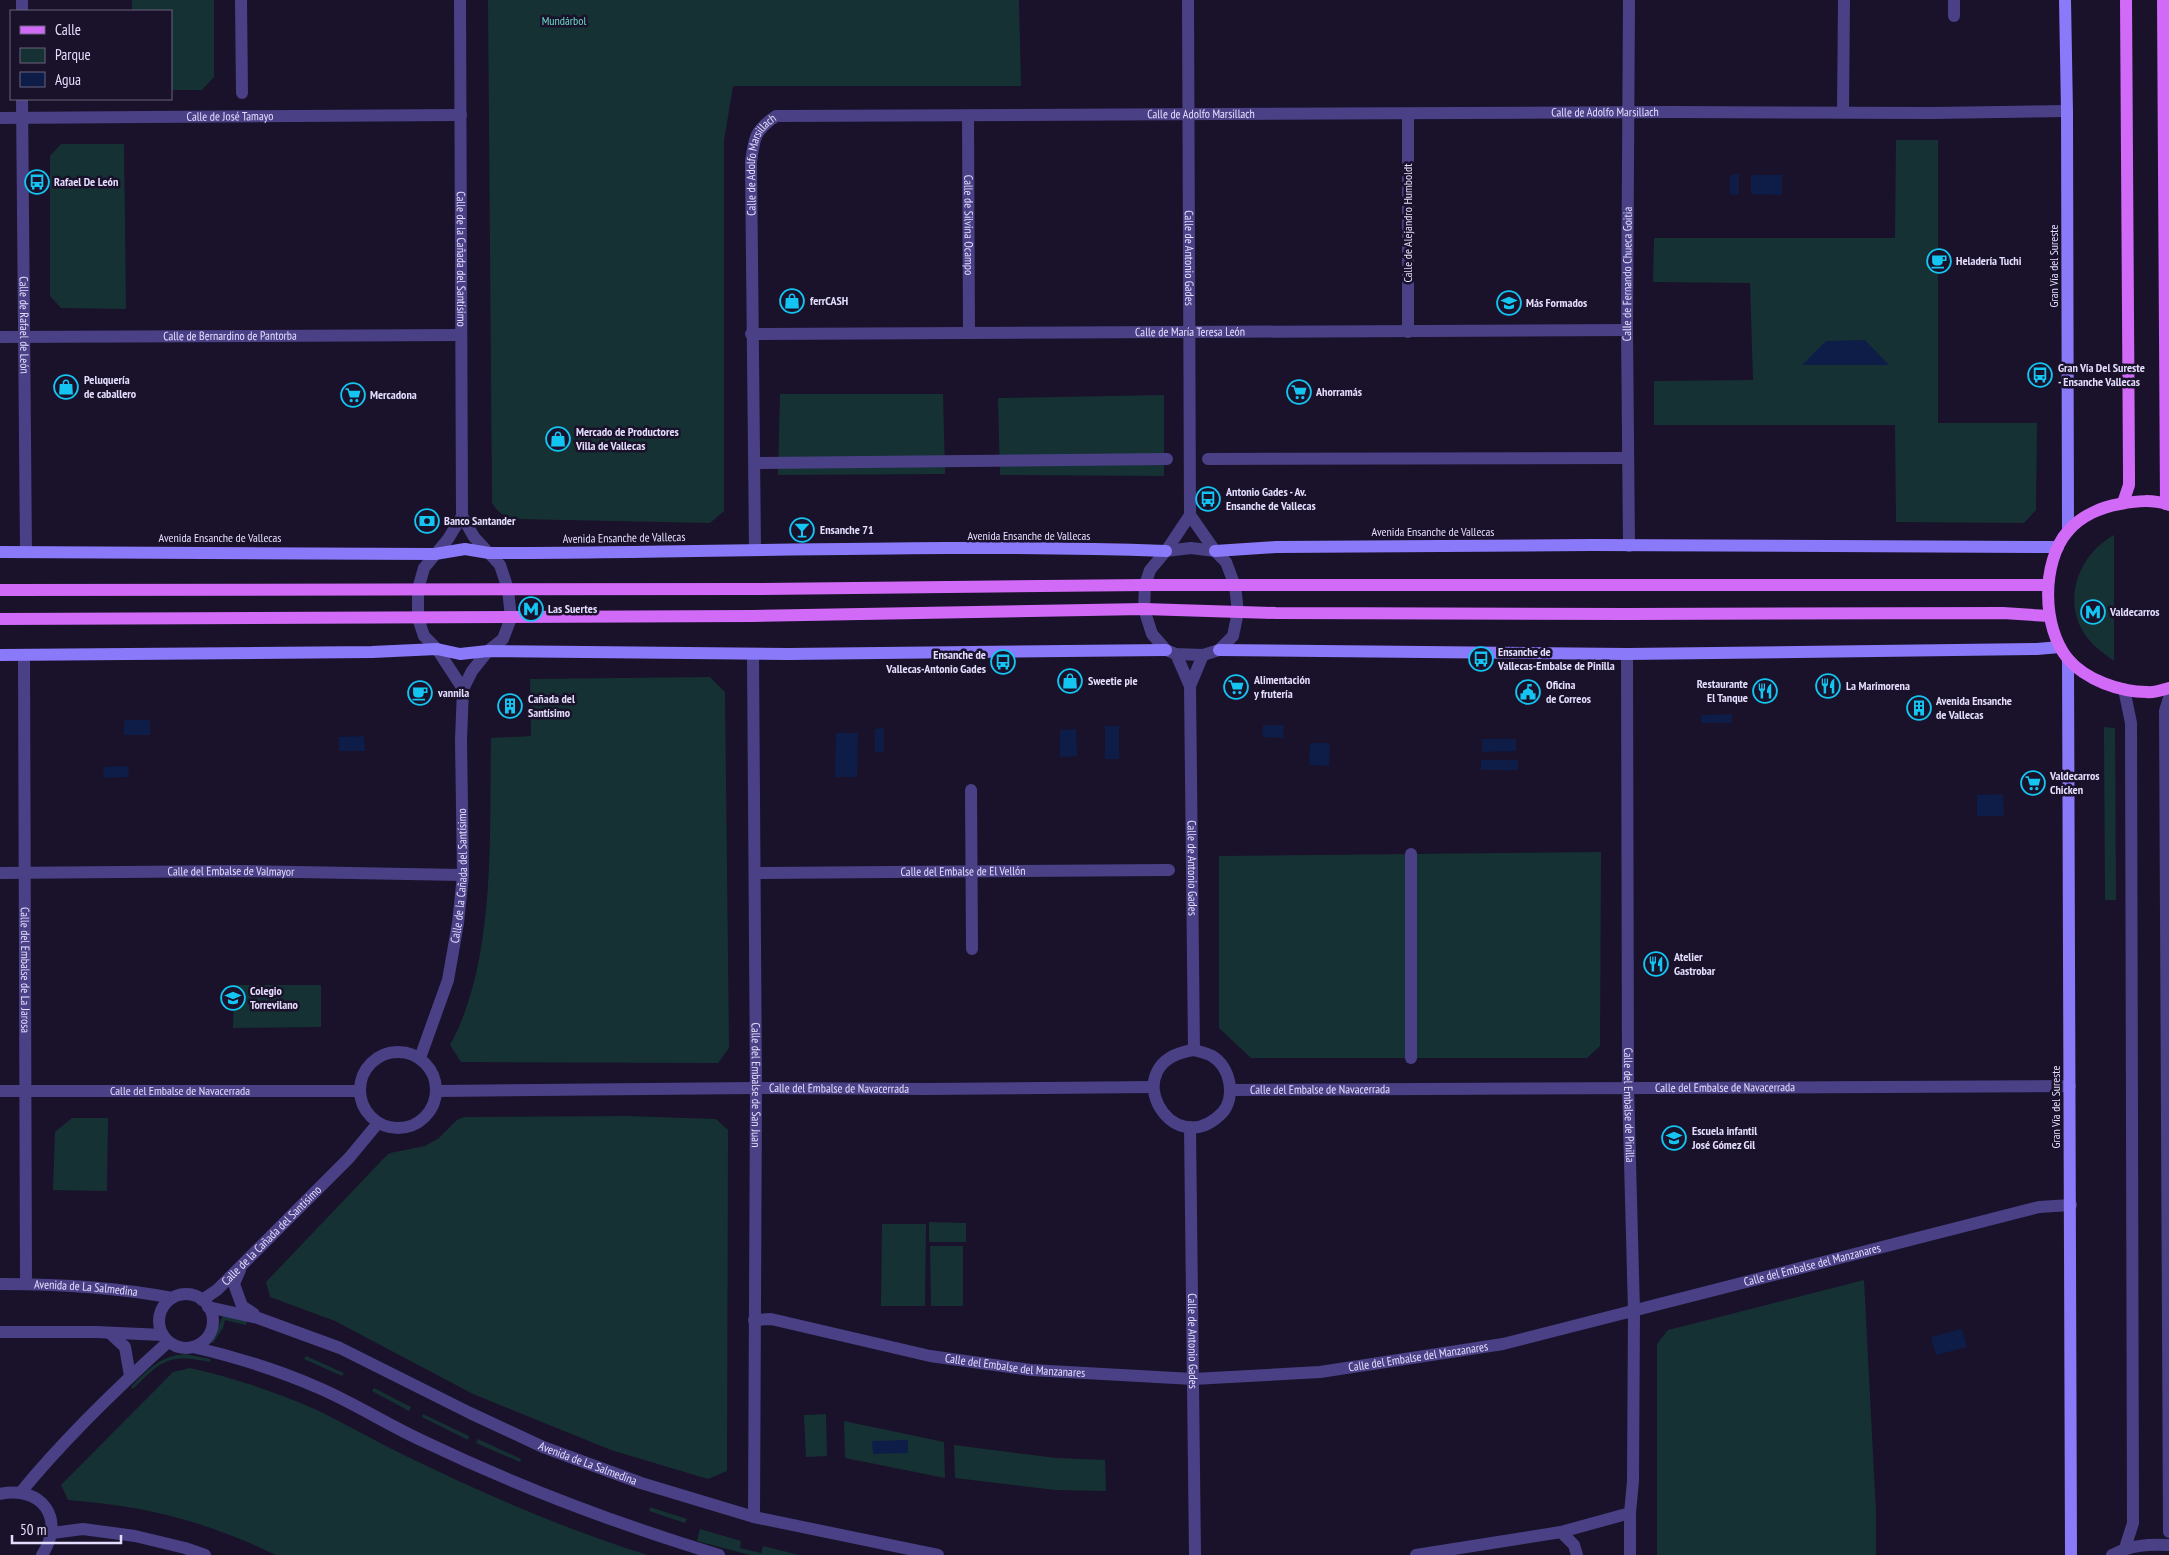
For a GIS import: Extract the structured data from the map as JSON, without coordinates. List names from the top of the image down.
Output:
{
  "streets": {
    "street": [
      "Calle de Adolfo Marsillach",
      "Calle de José Tamayo",
      "Calle de Alejandro Humboldt",
      "Calle de Silvina Ocampo",
      "Calle de la Cañada del Santísimo",
      "Calle de Antonio Gades",
      "Gran Vía del Sureste",
      "Calle de Fernando Chueca Goitia",
      "Calle de Rafael de León",
      "Calle de María Teresa León",
      "Calle de Bernardino de Pantorba",
      "Avenida Ensanche de Vallecas",
      "Calle del Embalse de Valmayor",
      "Calle del Embalse de El Vellón",
      "Calle del Embalse de La Jarosa",
      "Calle del Embalse de San Juan",
      "Calle del Embalse de Navacerrada",
      "Calle del Embalse de Pinilla",
      "Calle del Embalse del Manzanares",
      "Avenida de La Salmedina"
    ]
  },
  "crossings": [
    ["Calle de Adolfo Marsillach", "Calle de Alejandro Humboldt"],
    ["Calle de Adolfo Marsillach", "Calle de Silvina Ocampo"],
    ["Calle de Adolfo Marsillach", "Calle de Antonio Gades"],
    ["Calle de Adolfo Marsillach", "Gran Vía del Sureste"],
    ["Calle de Adolfo Marsillach", "Calle de Fernando Chueca Goitia"],
    ["Calle de Adolfo Marsillach", "Calle de María Teresa León"],
    ["Calle de Adolfo Marsillach", "Avenida Ensanche de Vallecas"],
    ["Calle de José Tamayo", "Calle de la Cañada del Santísimo"],
    ["Calle de José Tamayo", "Calle de Rafael de León"],
    ["Calle de Alejandro Humboldt", "Calle de María Teresa León"],
    ["Calle de Silvina Ocampo", "Calle de María Teresa León"],
    ["Calle de la Cañada del Santísimo", "Calle de Bernardino de Pantorba"],
    ["Calle de la Cañada del Santísimo", "Avenida Ensanche de Vallecas"],
    ["Calle de la Cañada del Santísimo", "Calle del Embalse de Valmayor"],
    ["Calle de la Cañada del Santísimo", "Calle del Embalse de Navacerrada"],
    ["Calle de la Cañada del Santísimo", "Avenida de La Salmedina"],
    ["Calle de Antonio Gades", "Calle de María Teresa León"],
    ["Calle de Antonio Gades", "Avenida Ensanche de Vallecas"],
    ["Calle de Antonio Gades", "Calle del Embalse de Navacerrada"],
    ["Calle de Antonio Gades", "Calle del Embalse del Manzanares"],
    ["Gran Vía del Sureste", "Calle del Embalse de Navacerrada"],
    ["Gran Vía del Sureste", "Calle del Embalse del Manzanares"],
    ["Calle de Fernando Chueca Goitia", "Calle de María Teresa León"],
    ["Calle de Fernando Chueca Goitia", "Avenida Ensanche de Vallecas"],
    ["Calle de Rafael de León", "Calle de Bernardino de Pantorba"],
    ["Calle de Rafael de León", "Avenida Ensanche de Vallecas"],
    ["Calle del Embalse de Valmayor", "Calle del Embalse de La Jarosa"],
    ["Calle del Embalse de El Vellón", "Calle del Embalse de San Juan"],
    ["Calle del Embalse de La Jarosa", "Calle del Embalse de Navacerrada"],
    ["Calle del Embalse de La Jarosa", "Avenida de La Salmedina"],
    ["Calle del Embalse de San Juan", "Calle del Embalse de Navacerrada"],
    ["Calle del Embalse de San Juan", "Calle del Embalse del Manzanares"],
    ["Calle del Embalse de San Juan", "Avenida de La Salmedina"],
    ["Calle del Embalse de Navacerrada", "Calle del Embalse de Pinilla"],
    ["Calle del Embalse de Pinilla", "Calle del Embalse del Manzanares"]
  ],
  "parks": ["Mundárbol"],
  "places": {
    "bus stop": [
      "Rafael De León",
      "Gran Vía Del Sureste - Ensanche Vallecas",
      "Antonio Gades - Av. Ensanche de Vallecas",
      "Ensanche de Vallecas-Embalse de Pinilla",
      "Ensanche de Vallecas-Antonio Gades"
    ],
    "cafe": ["Heladería Tuchi", "vannila"],
    "shop": [
      "ferrCASH",
      "Peluquería de caballero",
      "Mercado de Productores Villa de Vallecas",
      "Sweetie pie"
    ],
    "school or university": ["Más Formados", "Colegio Torrevilano", "Escuela infantil José Gómez Gil"],
    "supermarket": [
      "Ahorramás",
      "Mercadona",
      "Alimentación y frutería",
      "Valdecarros Chicken"
    ],
    "bank": ["Banco Santander"],
    "bar": ["Ensanche 71"],
    "metro station": ["Las Suertes", "Valdecarros"],
    "restaurant": ["La Marimorena", "Restaurante El Tanque", "Atelier Gastrobar"],
    "public building": ["Oficina de Correos"],
    "building": ["Cañada del Santísimo", "Avenida Ensanche de Vallecas"]
  },
  "legend": ["Calle", "Parque", "Agua"],
  "scale_bar": "50 m"
}
